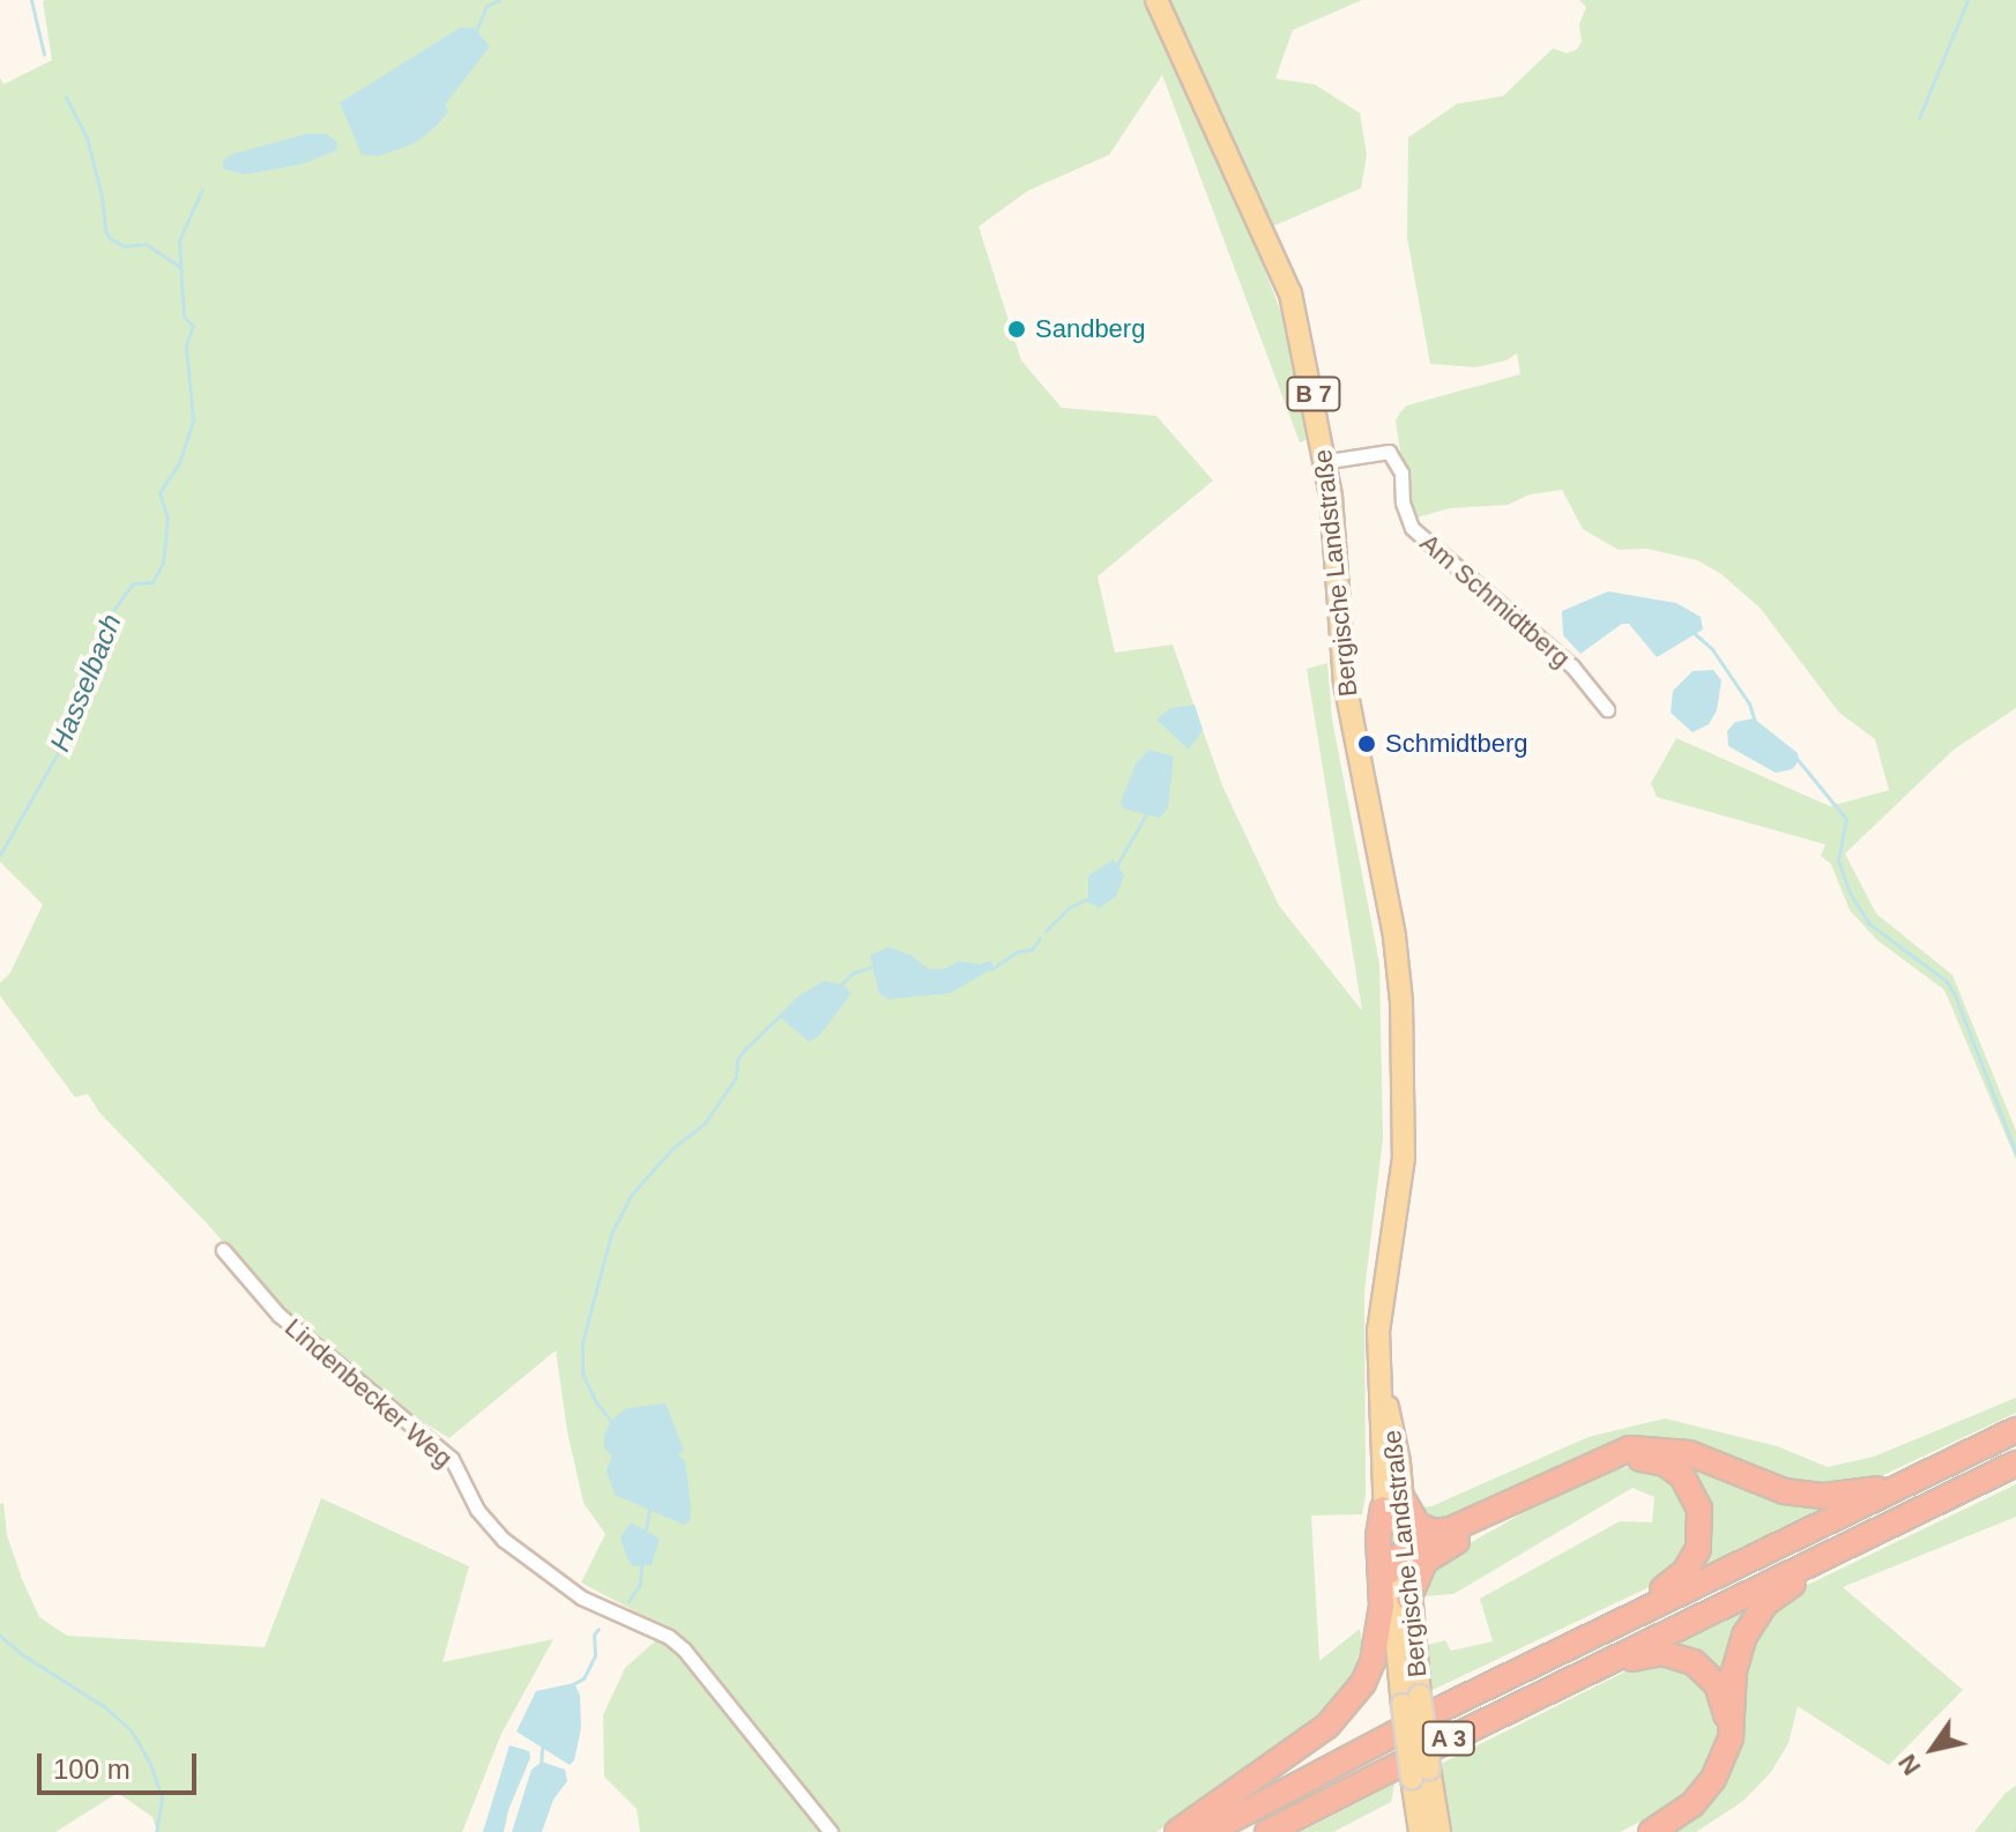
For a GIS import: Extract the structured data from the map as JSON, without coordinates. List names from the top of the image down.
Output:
{
  "streets": {
    "highway": ["A 3"],
    "main road": ["B 7", "Bergische Landstraße"],
    "street": ["Am Schmidtberg", "Lindenbecker Weg"]
  },
  "crossings": [
    ["Bergische Landstraße", "Am Schmidtberg"]
  ],
  "water": ["Hasselbach"],
  "places": ["Sandberg", "Schmidtberg"],
  "scale_bar": "100 m",
  "north": "bottom left"
}
